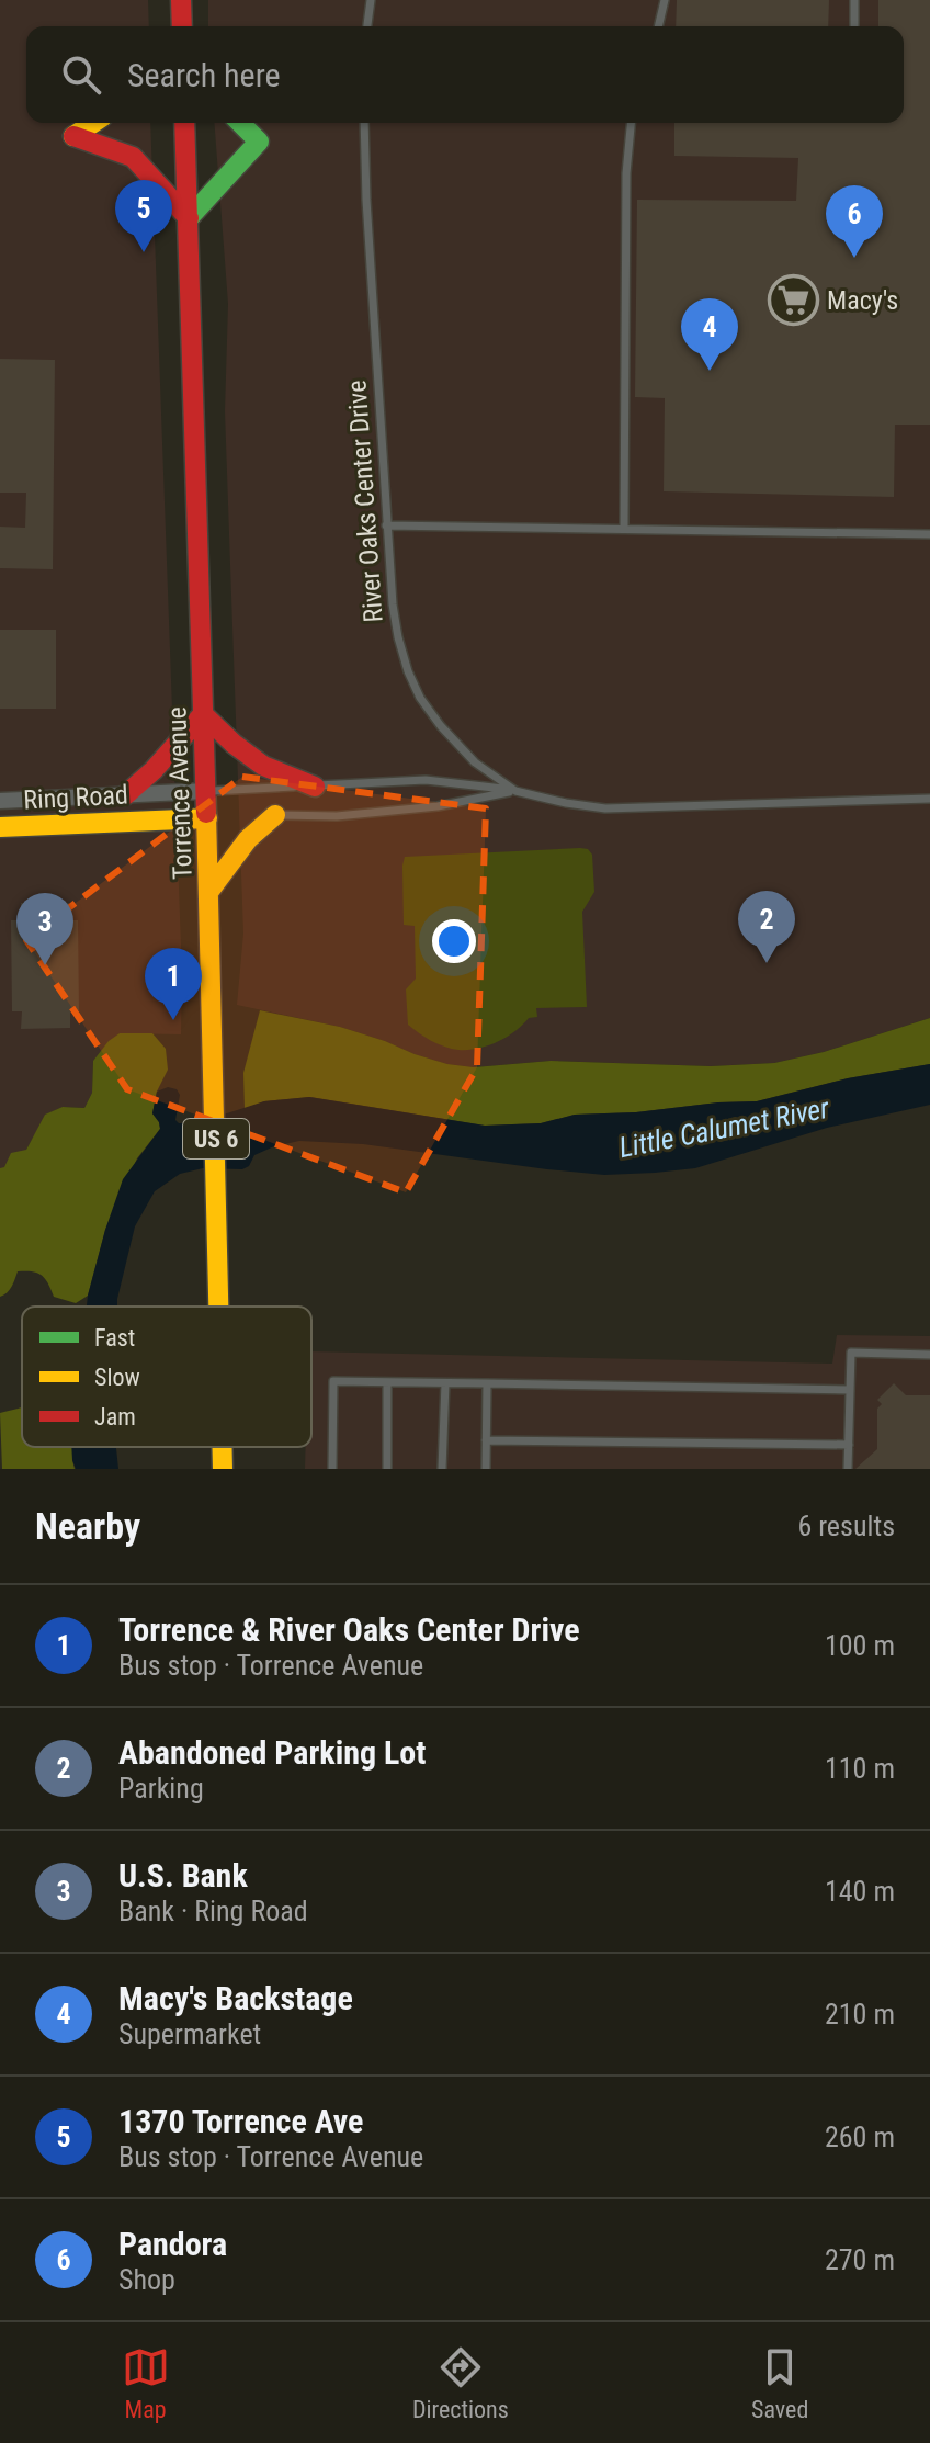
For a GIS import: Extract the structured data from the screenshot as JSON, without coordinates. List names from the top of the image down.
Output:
{
  "streets": {
    "main road": ["Torrence Avenue", "Ring Road", "US 6"],
    "lane": ["River Oaks Center Drive"]
  },
  "crossings": [
    ["Torrence Avenue", "Ring Road"]
  ],
  "water": ["Little Calumet River"],
  "places": {
    "supermarket": ["Macy's"]
  },
  "legend": ["Fast", "Slow", "Jam"],
  "page": {
    "search": "Search here",
    "pins": [
      "5",
      "6",
      "4",
      "2",
      "3",
      "1"
    ],
    "heading": ["Nearby", "6 results"],
    "list": [
      {
        "mark": "1",
        "name": "Torrence & River Oaks Center Drive",
        "note": "Bus stop · Torrence Avenue",
        "value": "100 m"
      },
      {
        "mark": "2",
        "name": "Abandoned Parking Lot",
        "note": "Parking",
        "value": "110 m"
      },
      {
        "mark": "3",
        "name": "U.S. Bank",
        "note": "Bank · Ring Road",
        "value": "140 m"
      },
      {
        "mark": "4",
        "name": "Macy's Backstage",
        "note": "Supermarket",
        "value": "210 m"
      },
      {
        "mark": "5",
        "name": "1370 Torrence Ave",
        "note": "Bus stop · Torrence Avenue",
        "value": "260 m"
      },
      {
        "mark": "6",
        "name": "Pandora",
        "note": "Shop",
        "value": "270 m"
      }
    ],
    "nav": ["Map", "Directions", "Saved"]
  }
}
